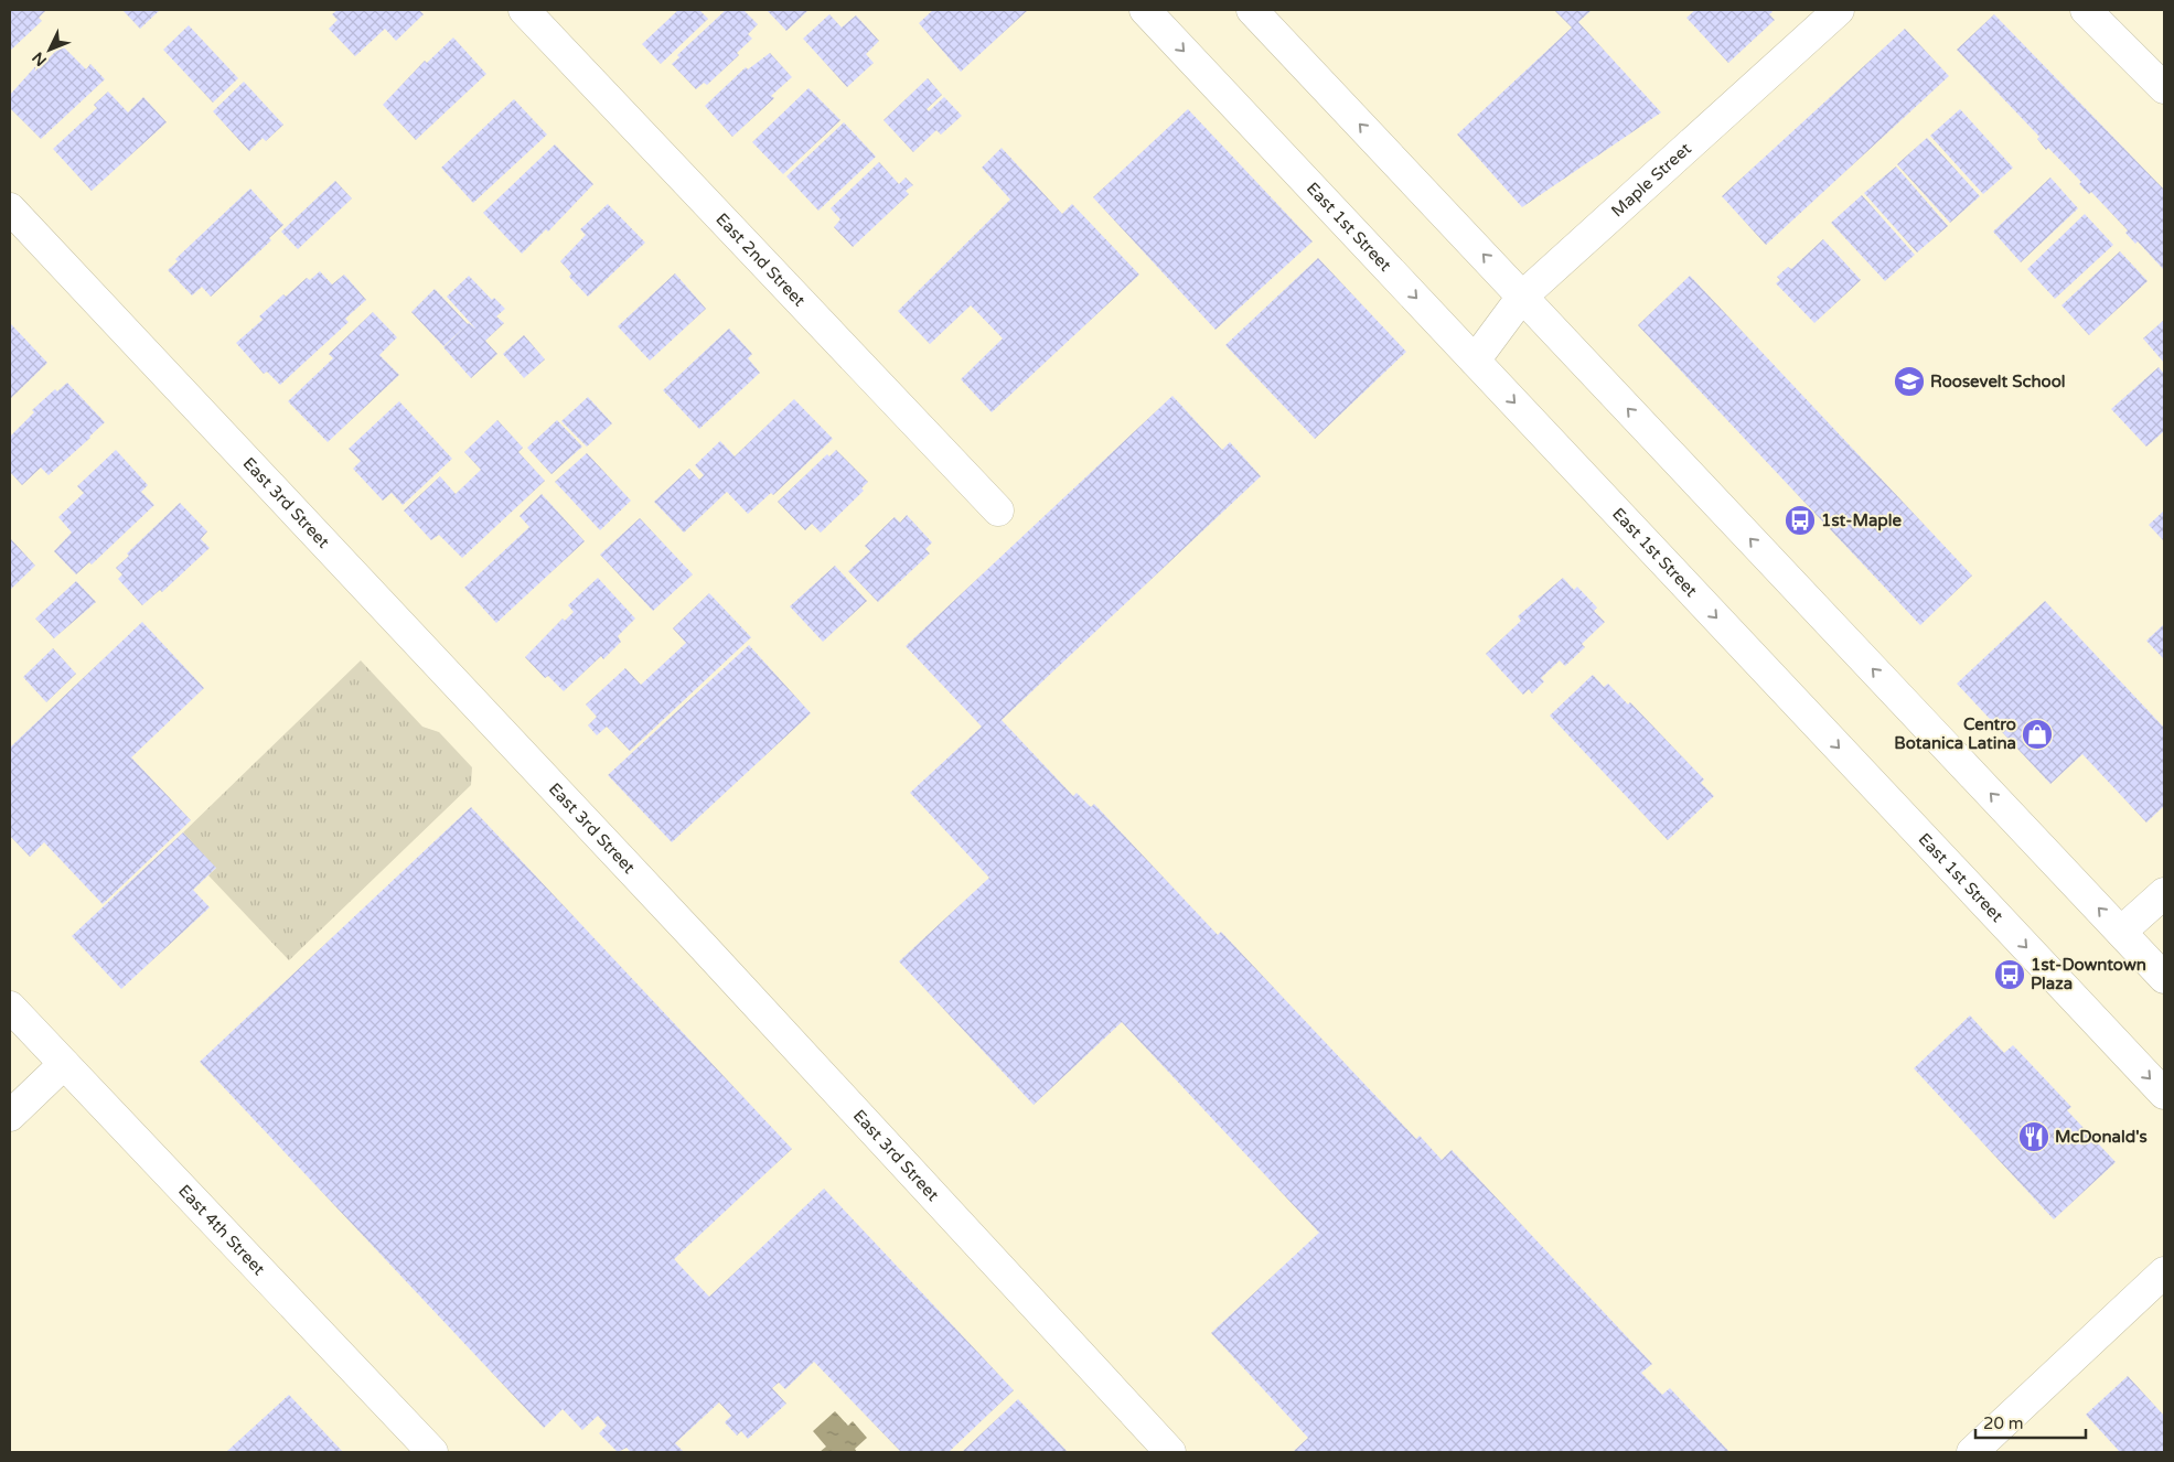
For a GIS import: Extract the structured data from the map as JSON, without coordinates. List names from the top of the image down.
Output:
{
  "streets": {
    "main road": [
      "Maple Street",
      "East 1st Street",
      "East 2nd Street",
      "East 3rd Street",
      "East 4th Street"
    ]
  },
  "crossings": [
    ["Maple Street", "East 1st Street"]
  ],
  "places": {
    "school or university": ["Roosevelt School"],
    "bus stop": ["1st-Maple", "1st-Downtown Plaza"],
    "shop": ["Centro Botanica Latina"],
    "restaurant": ["McDonald's"]
  },
  "scale_bar": "20 m",
  "north": "bottom left"
}
